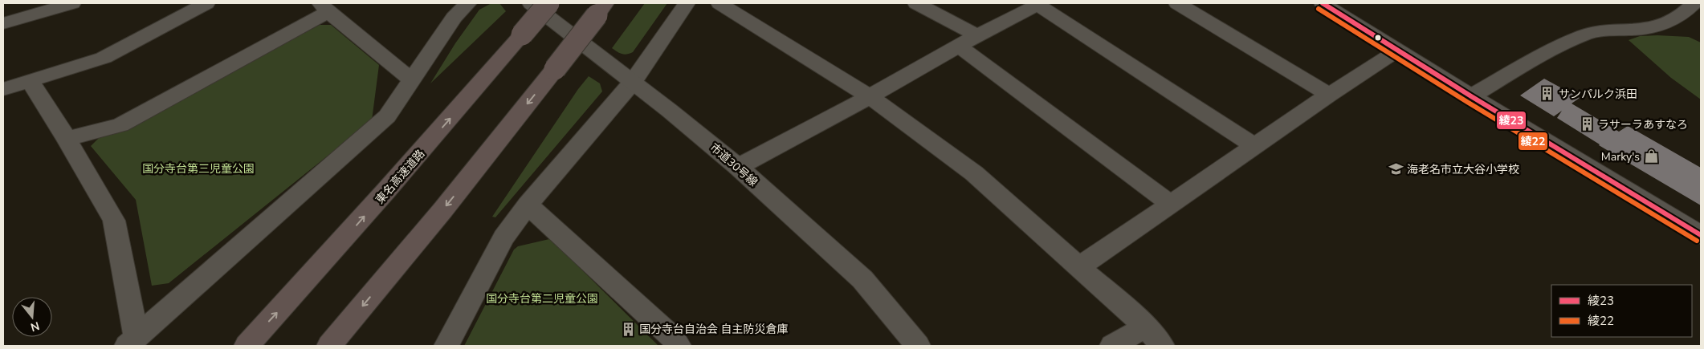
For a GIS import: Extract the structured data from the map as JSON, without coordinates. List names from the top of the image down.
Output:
{
  "streets": {
    "highway": ["東名高速道路"],
    "street": ["市道30号線"]
  },
  "parks": ["国分寺台第三児童公園", "国分寺台第二児童公園"],
  "places": {
    "building": ["サンパルク浜田", "ラサーラあすなろ", "国分寺台自治会 自主防災倉庫"],
    "shop": ["Marky's"],
    "school or university": ["海老名市立大谷小学校"]
  },
  "lines": ["transit line 綾23", "transit line 綾22"],
  "legend": ["綾23", "綾22"],
  "north": "bottom"
}
